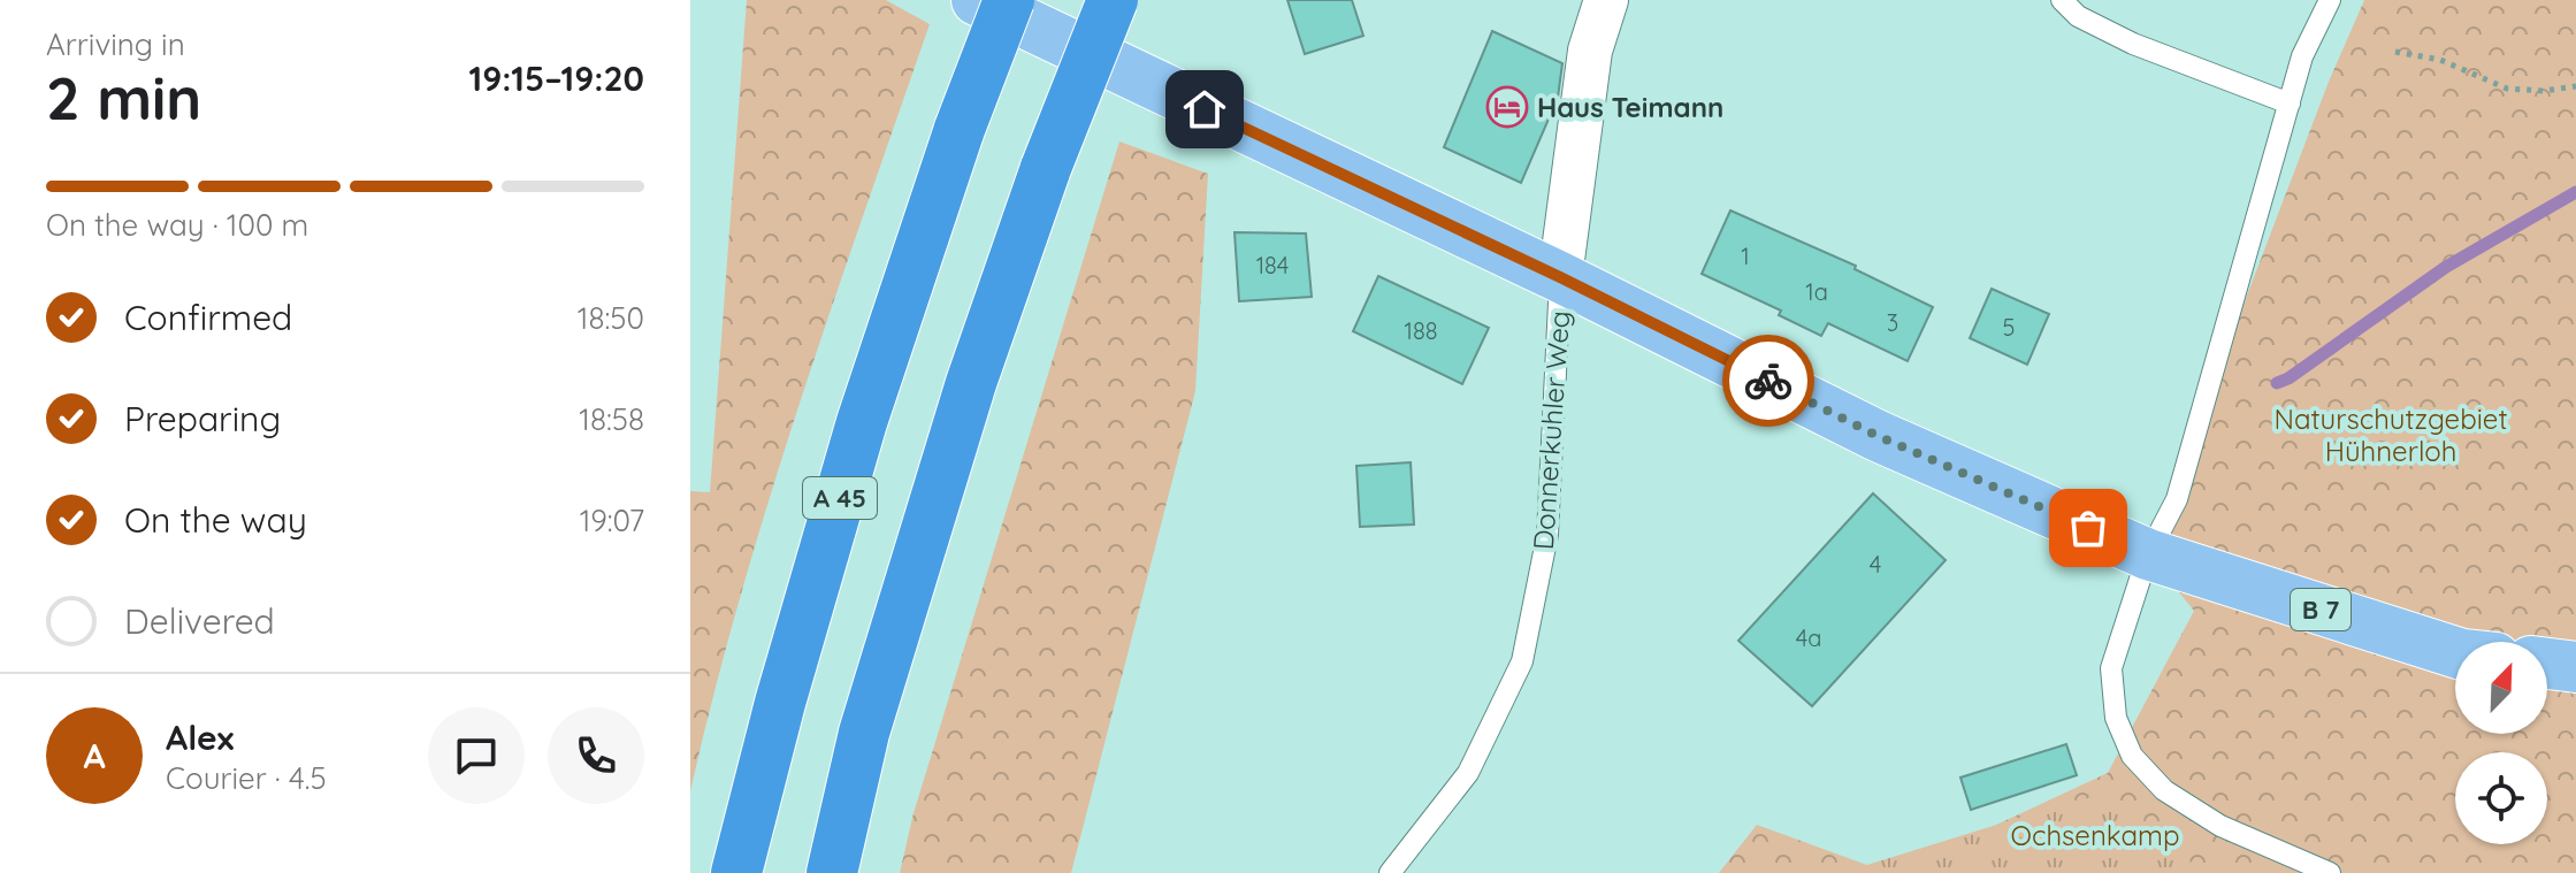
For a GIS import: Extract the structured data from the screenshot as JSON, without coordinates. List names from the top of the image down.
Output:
{
  "streets": {
    "highway": ["A 45"],
    "main road": ["B 7"],
    "lane": ["Donnerkuhler Weg"]
  },
  "crossings": [
    ["Donnerkuhler Weg", "B 7"]
  ],
  "parks": ["Naturschutzgebiet Hühnerloh", "Ochsenkamp"],
  "places": {
    "hotel": ["Haus Teimann"]
  },
  "house_numbers": [
    "1",
    "184",
    "1a",
    "3",
    "5",
    "188",
    "4",
    "4a"
  ],
  "north": "top right",
  "page": {
    "heading": ["2 min", "Arriving in", "19:15–19:20"],
    "panel": ["Alex", "Courier · 4.5"],
    "bar": "On the way · 100 m",
    "list": [
      ["Confirmed", "18:50"],
      ["Preparing", "18:58"],
      ["On the way", "19:07"],
      "Delivered"
    ],
    "round": "A"
  }
}
